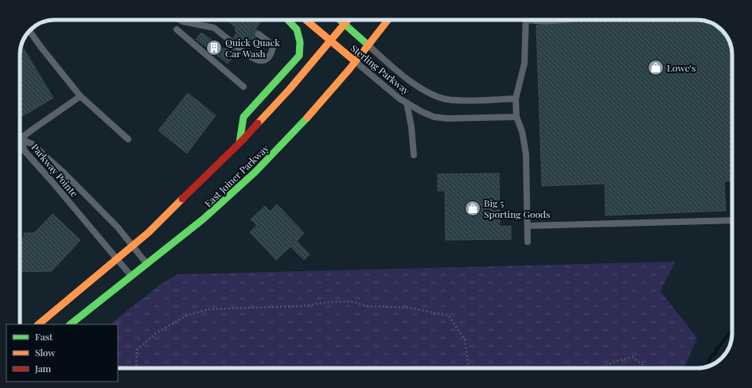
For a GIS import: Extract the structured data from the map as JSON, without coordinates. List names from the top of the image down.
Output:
{
  "streets": {
    "main road": ["Sterling Parkway", "East Joiner Parkway"],
    "lane": ["Parkway Pointe"]
  },
  "crossings": [
    ["Sterling Parkway", "East Joiner Parkway"],
    ["Parkway Pointe", "East Joiner Parkway"]
  ],
  "places": {
    "building": ["Quick Quack Car Wash"],
    "shop": ["Lowe's", "Big 5 Sporting Goods"]
  },
  "legend": ["Fast", "Slow", "Jam"]
}
